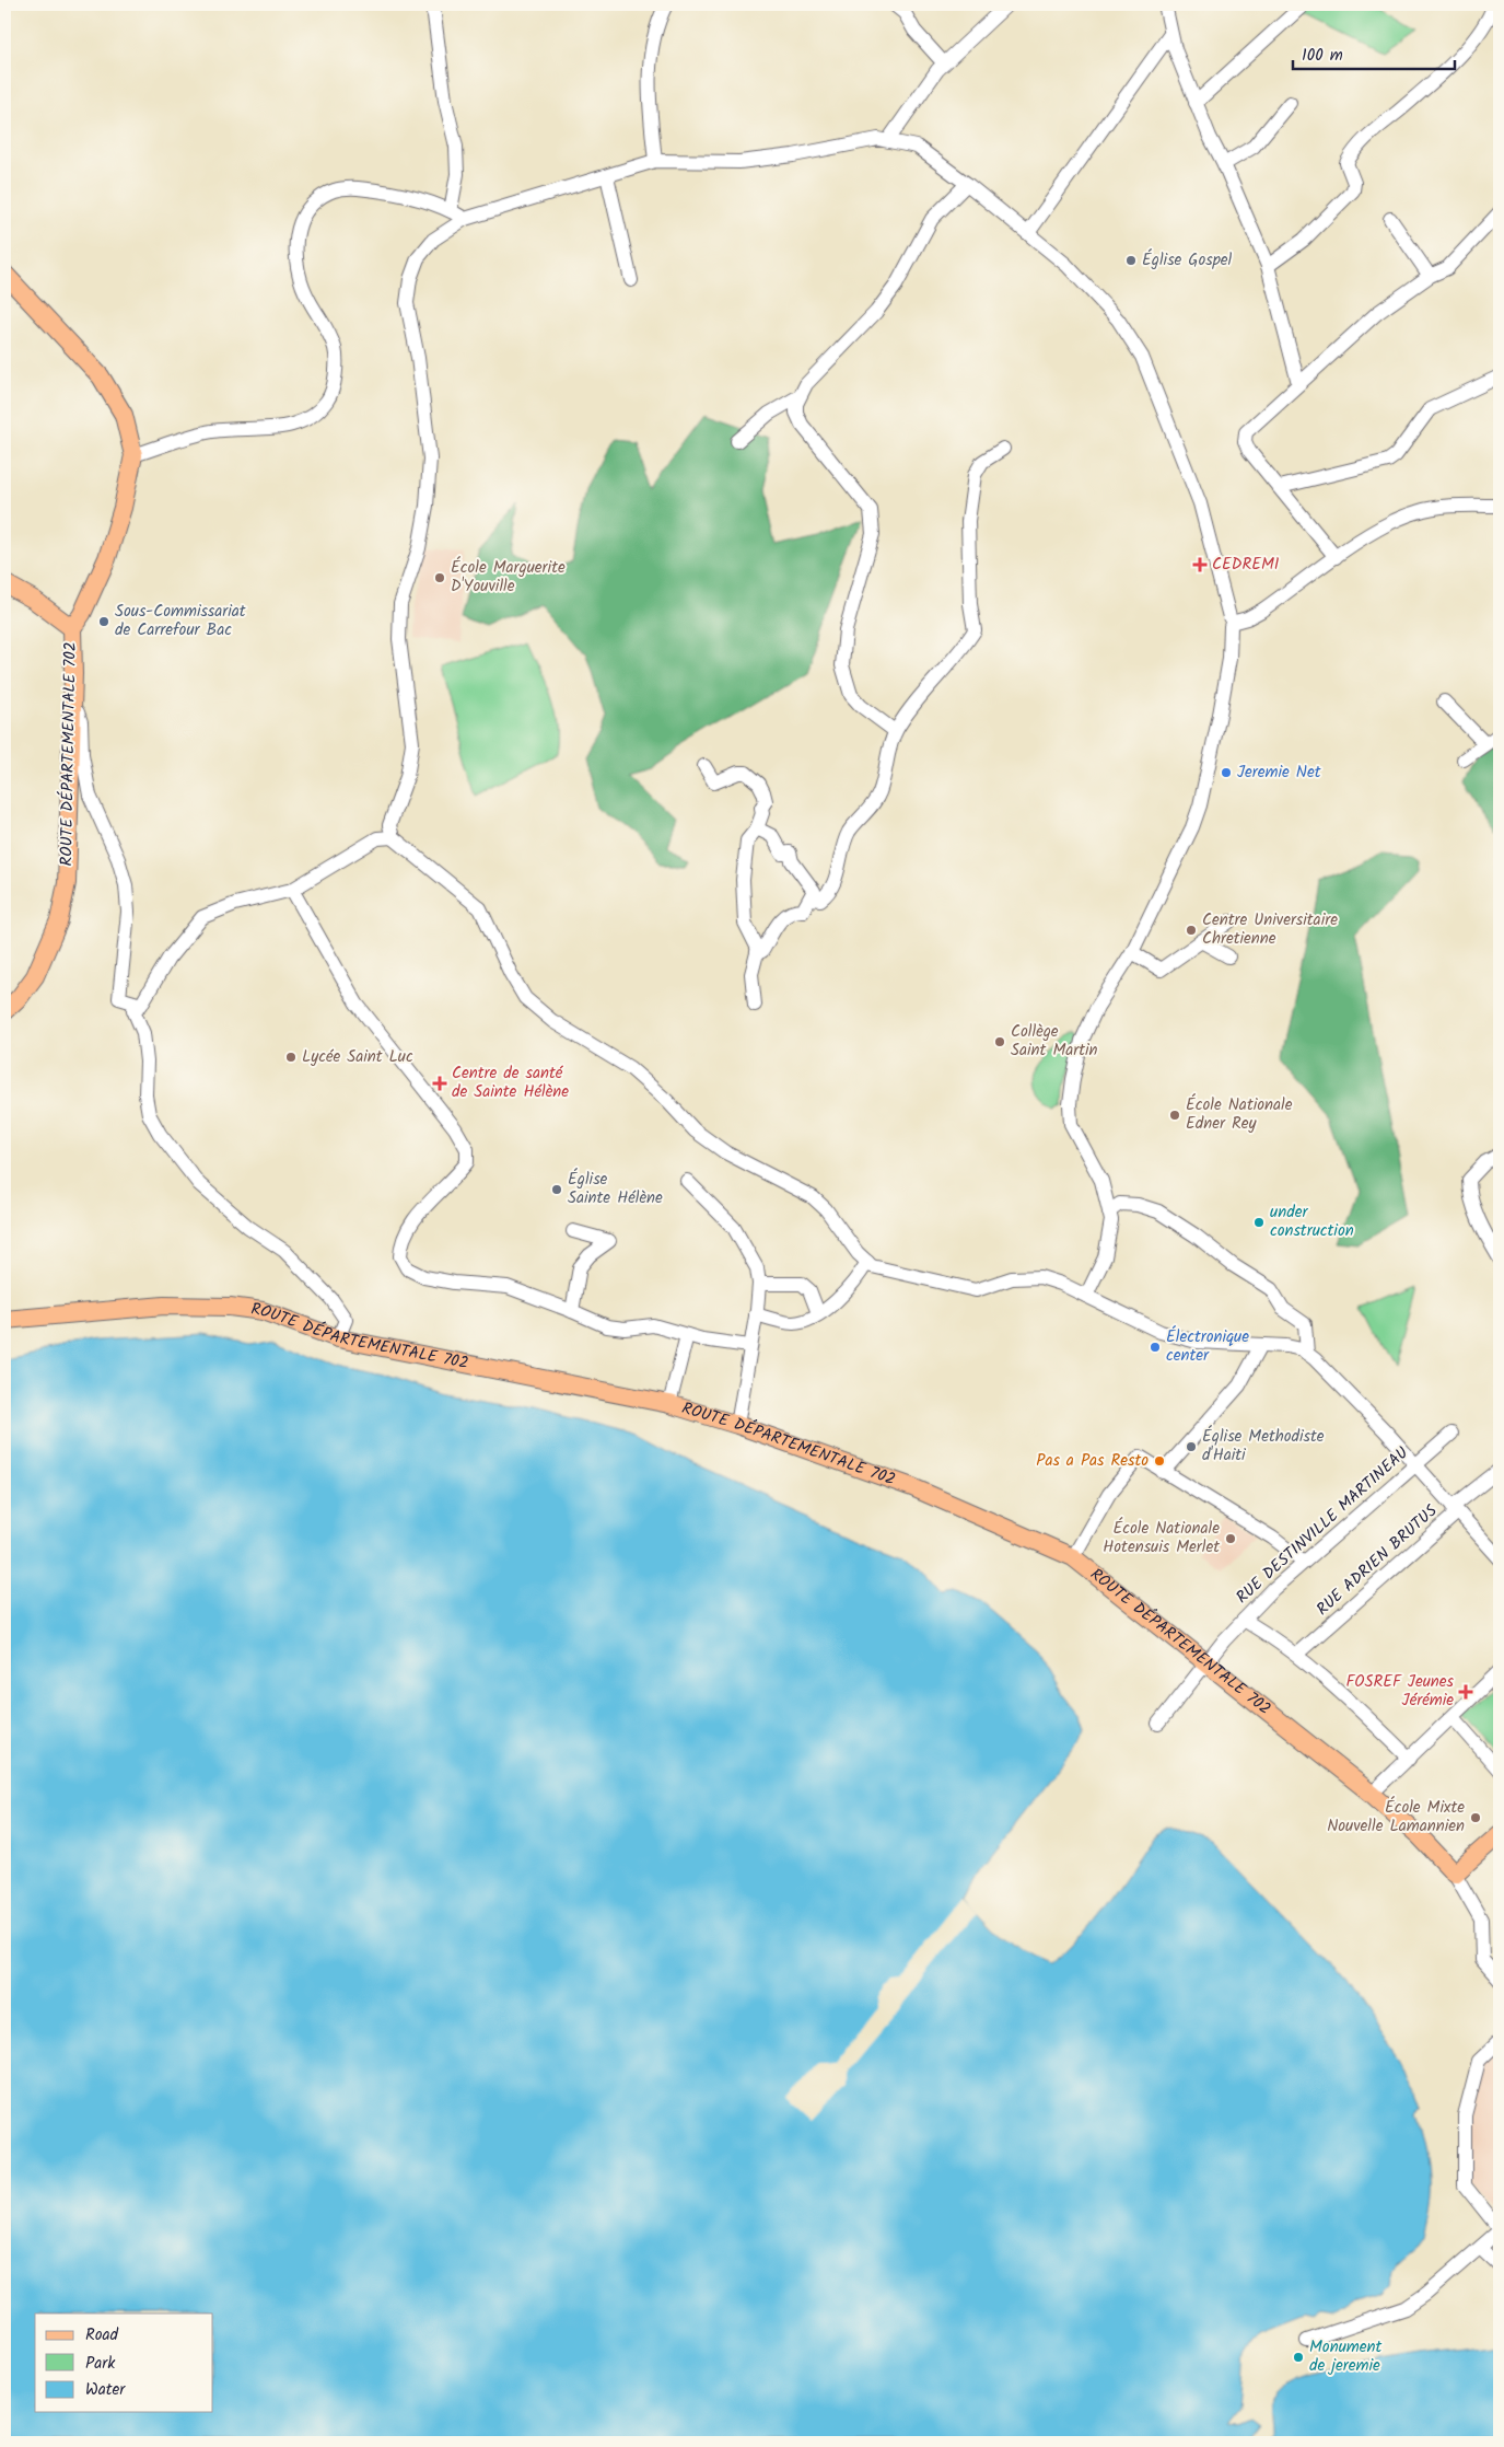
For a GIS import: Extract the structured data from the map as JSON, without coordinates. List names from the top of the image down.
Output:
{
  "streets": {
    "main road": ["ROUTE DÉPARTEMENTALE 702"],
    "street": ["RUE DESTINVILLE MARTINEAU", "RUE ADRIEN BRUTUS"]
  },
  "crossings": [
    ["ROUTE DÉPARTEMENTALE 702", "RUE DESTINVILLE MARTINEAU"]
  ],
  "places": {
    "other": [
      "Église Gospel",
      "École Marguerite D'Youville",
      "Sous-Commissariat de Carrefour Bac",
      "Jeremie Net",
      "Centre Universitaire Chretienne",
      "Collège Saint Martin",
      "Lycée Saint Luc",
      "École Nationale Edner Rey",
      "Église Sainte Hélène",
      "under construction",
      "Électronique center",
      "Église Methodiste d'Haiti",
      "Pas a Pas Resto",
      "École Nationale Hotensuis Merlet",
      "École Mixte Nouvelle Lamannien",
      "Monument de jeremie"
    ],
    "health": ["CEDREMI", "Centre de santé de Sainte Hélène", "FOSREF Jeunes Jérémie"]
  },
  "legend": ["Road", "Park", "Water"],
  "scale_bar": "100 m"
}
